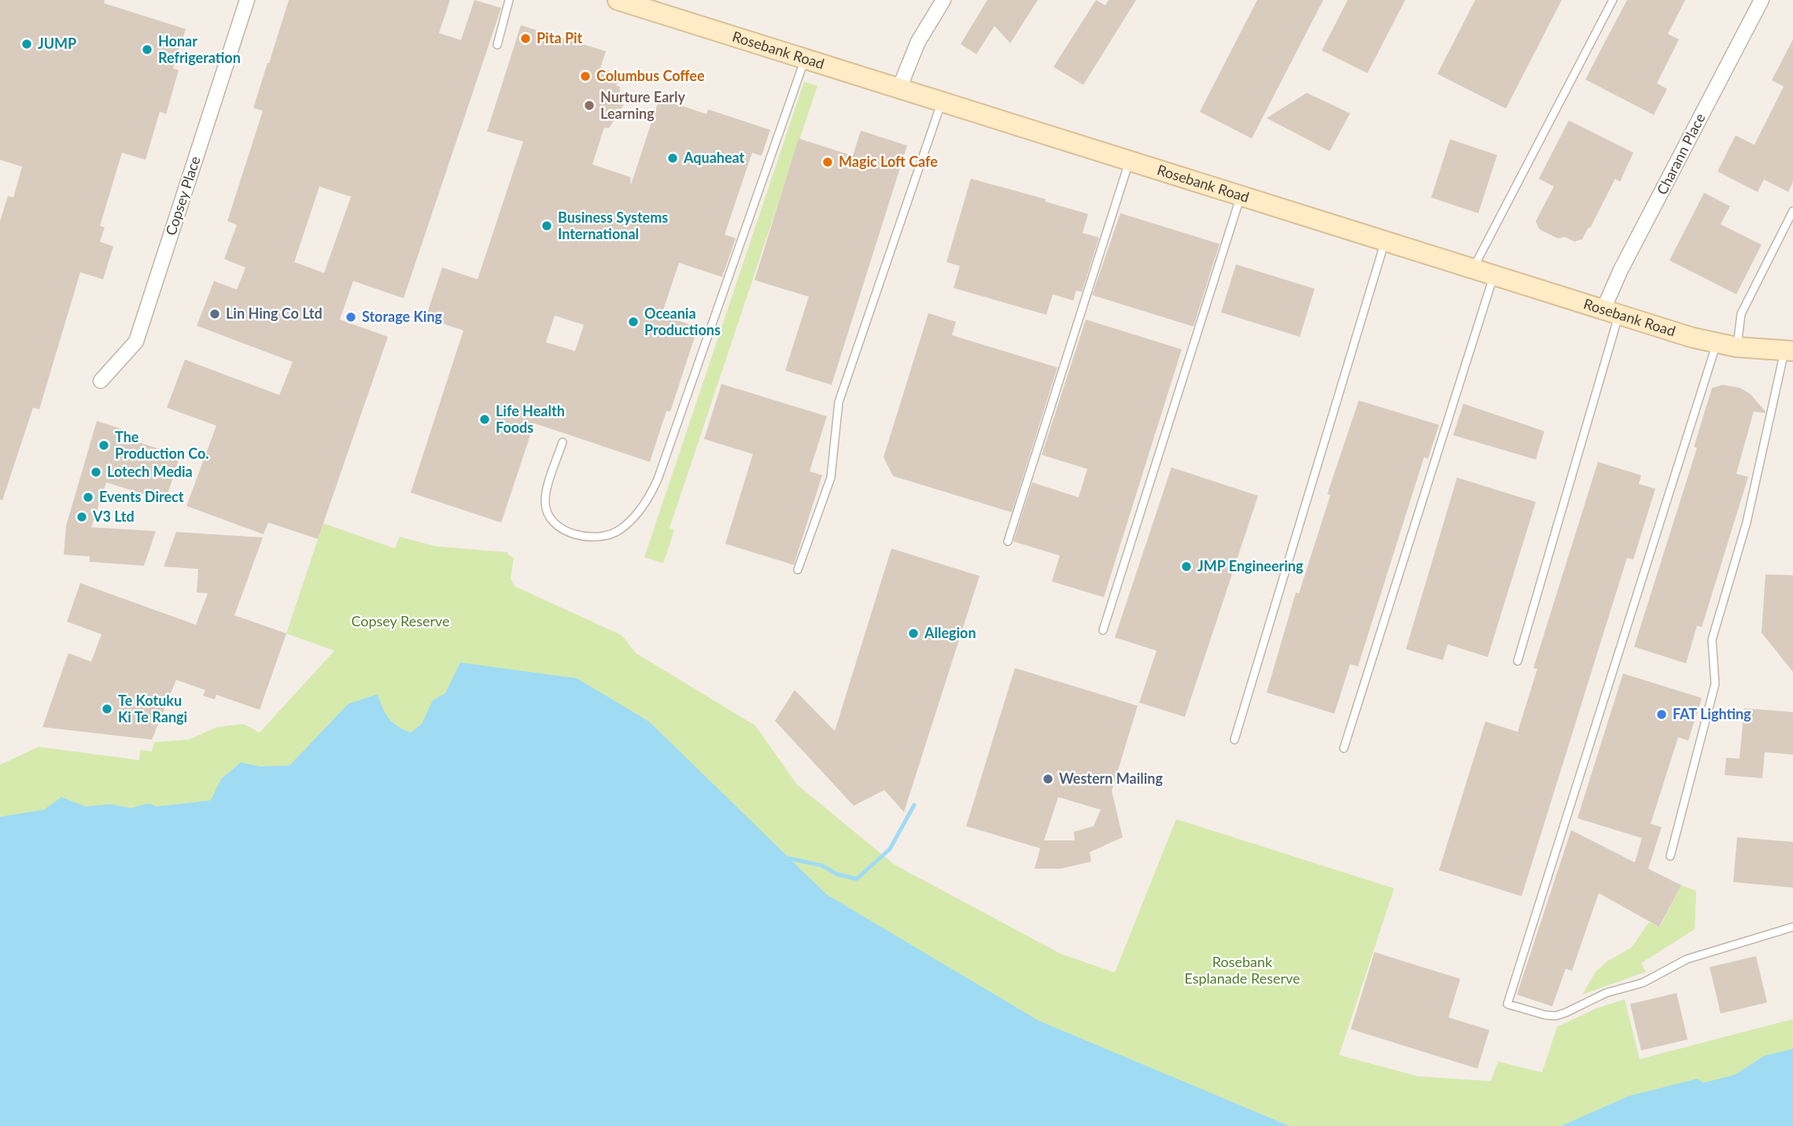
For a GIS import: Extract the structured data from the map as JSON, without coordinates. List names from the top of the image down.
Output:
{
  "streets": {
    "main road": ["Rosebank Road"],
    "street": ["Charann Place", "Copsey Place"]
  },
  "crossings": [
    ["Rosebank Road", "Charann Place"]
  ],
  "parks": ["Copsey Reserve", "Rosebank Esplanade Reserve"],
  "places": [
    "Pita Pit",
    "JUMP",
    "Honar Refrigeration",
    "Columbus Coffee",
    "Nurture Early Learning",
    "Aquaheat",
    "Magic Loft Cafe",
    "Business Systems International",
    "Lin Hing Co Ltd",
    "Storage King",
    "Oceania Productions",
    "Life Health Foods",
    "The Production Co.",
    "Lotech Media",
    "Events Direct",
    "V3 Ltd",
    "JMP Engineering",
    "Allegion",
    "Te Kotuku Ki Te Rangi",
    "FAT Lighting",
    "Western Mailing"
  ]
}
